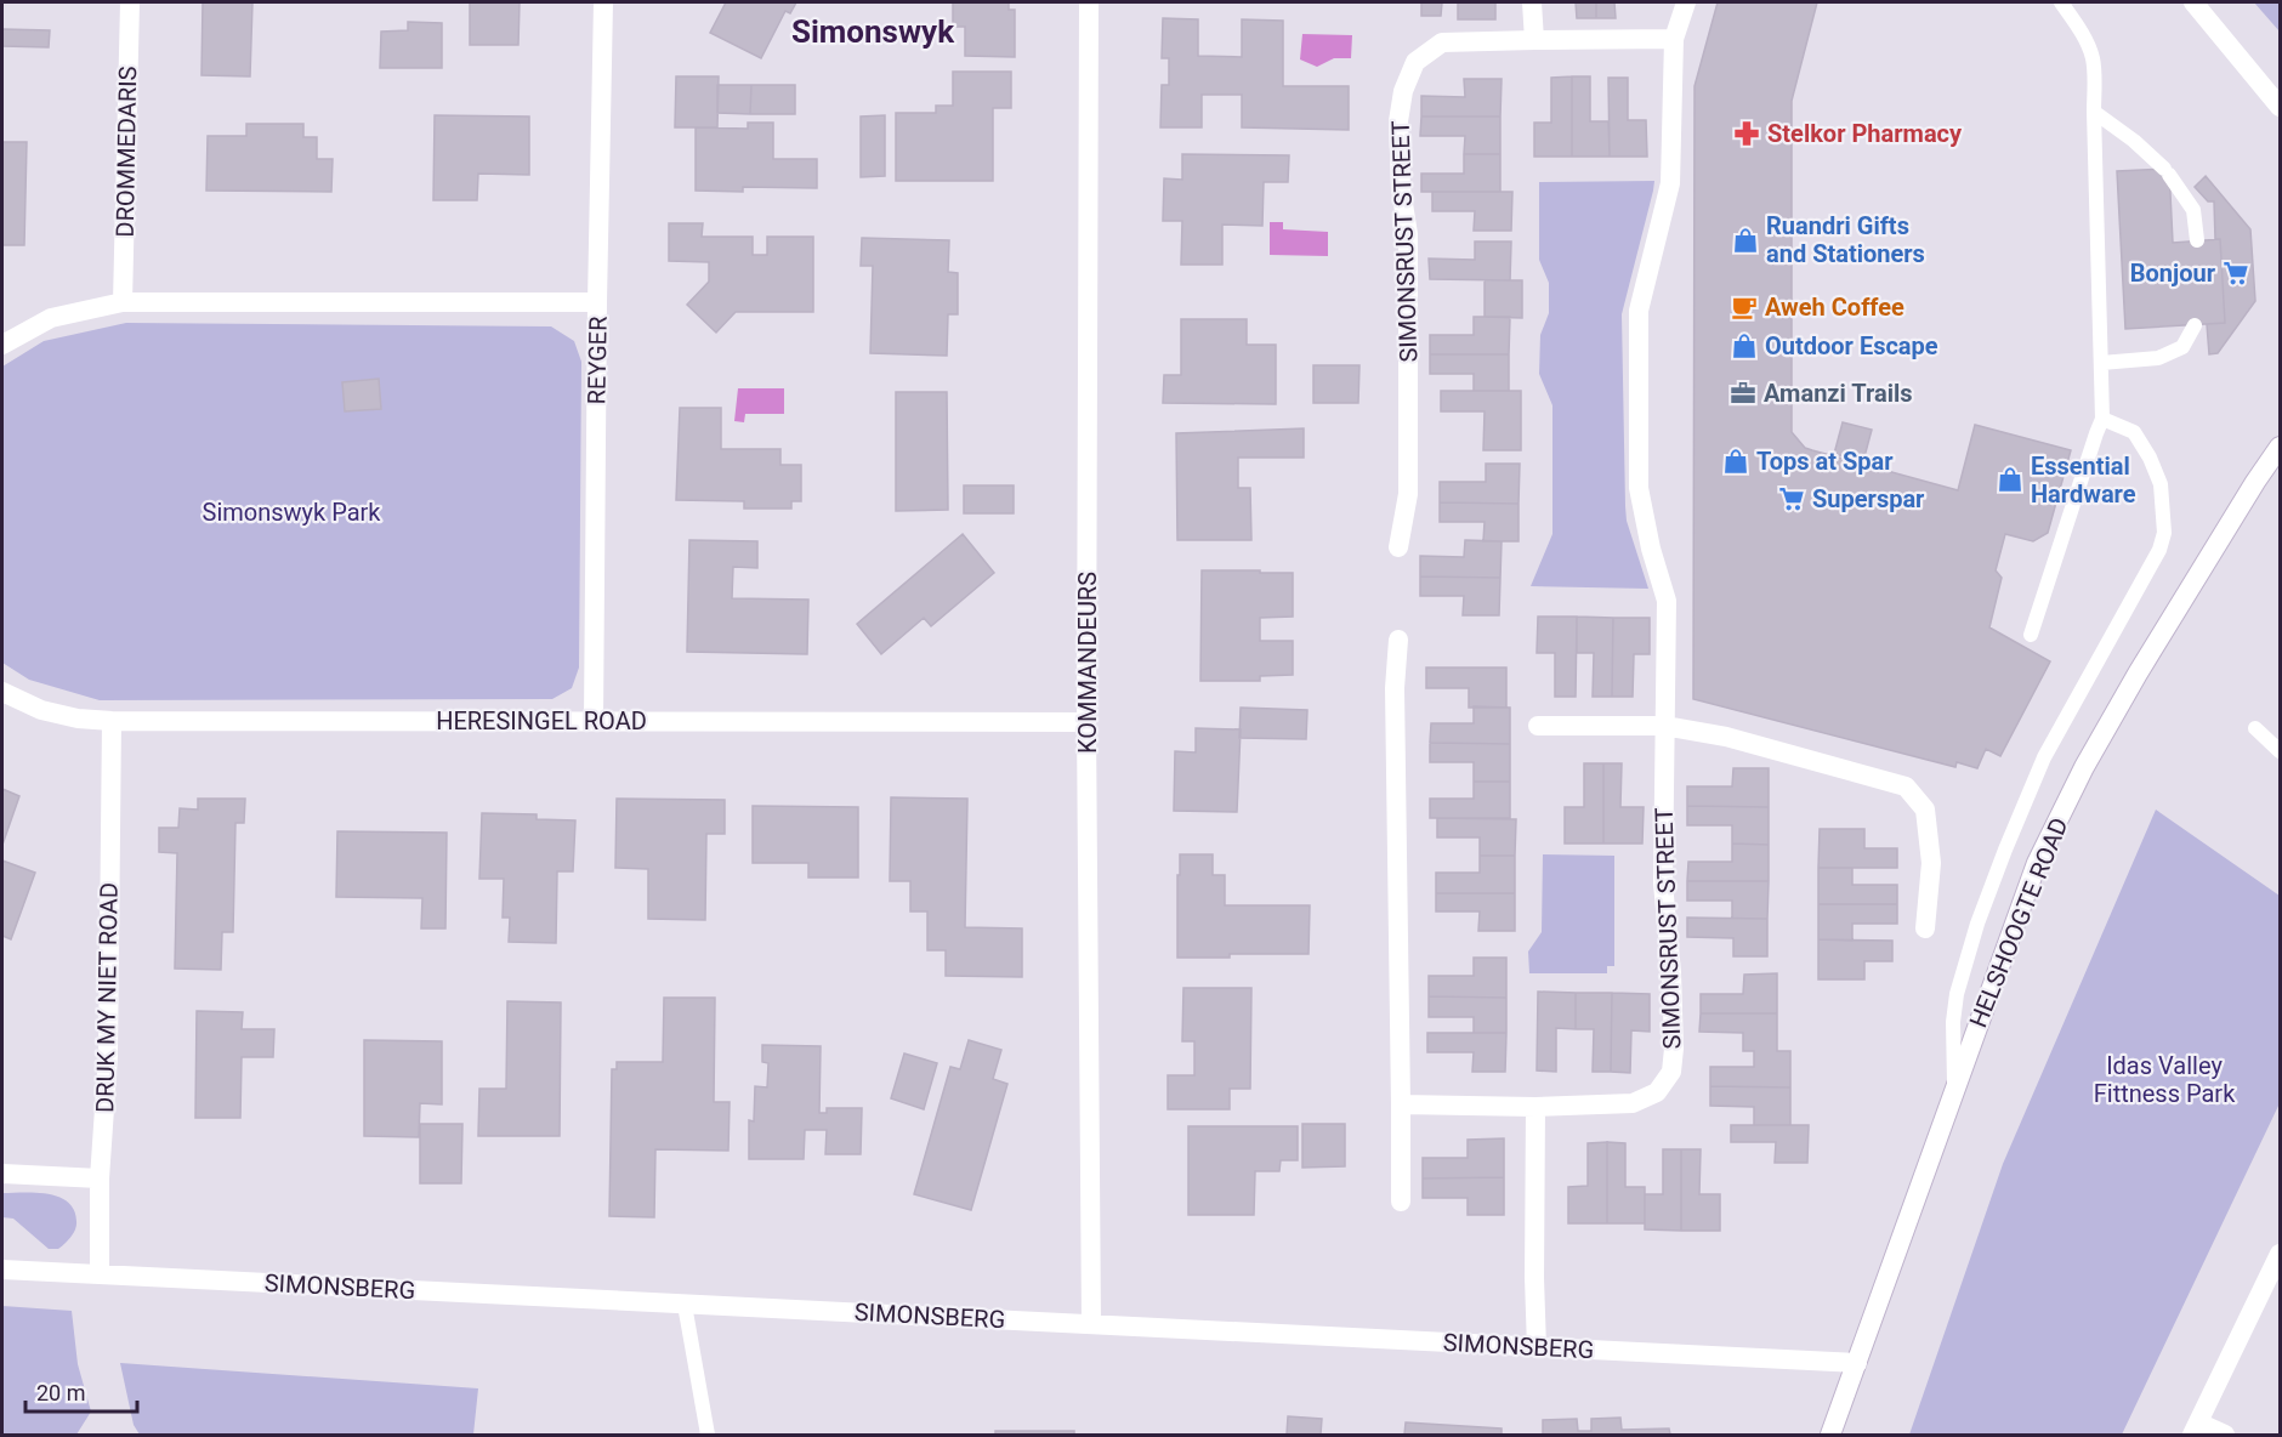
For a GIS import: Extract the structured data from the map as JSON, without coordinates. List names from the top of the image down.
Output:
{
  "streets": {
    "street": [
      "DROMMEDARIS",
      "SIMONSRUST STREET",
      "REYGER",
      "KOMMANDEURS",
      "HERESINGEL ROAD",
      "HELSHOOGTE ROAD",
      "DRUK MY NIET ROAD",
      "SIMONSBERG"
    ]
  },
  "crossings": [
    ["REYGER", "HERESINGEL ROAD"],
    ["KOMMANDEURS", "HERESINGEL ROAD"],
    ["KOMMANDEURS", "SIMONSBERG"],
    ["HERESINGEL ROAD", "DRUK MY NIET ROAD"],
    ["HELSHOOGTE ROAD", "SIMONSBERG"],
    ["DRUK MY NIET ROAD", "SIMONSBERG"]
  ],
  "districts": ["Simonswyk"],
  "parks": ["Simonswyk Park", "Idas Valley Fittness Park"],
  "places": {
    "pharmacy": ["Stelkor Pharmacy"],
    "shop": [
      "Ruandri Gifts and Stationers",
      "Outdoor Escape",
      "Tops at Spar",
      "Essential Hardware"
    ],
    "supermarket": ["Bonjour", "Superspar"],
    "cafe": ["Aweh Coffee"],
    "office": ["Amanzi Trails"]
  },
  "scale_bar": "20 m"
}
